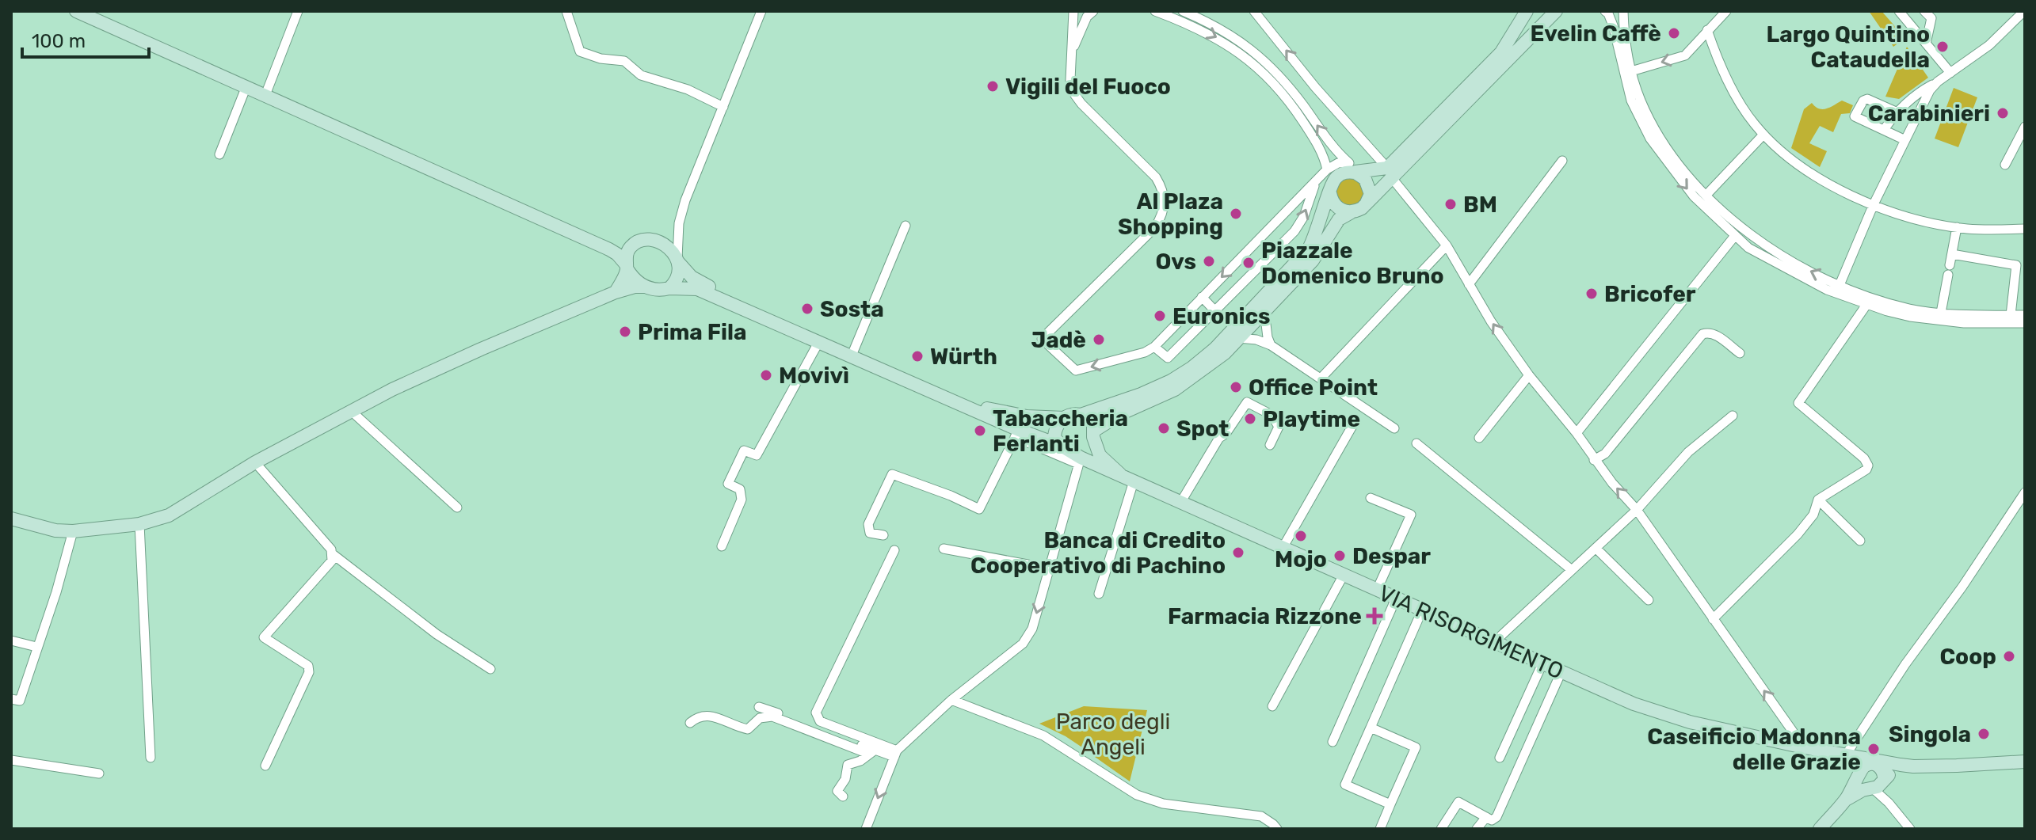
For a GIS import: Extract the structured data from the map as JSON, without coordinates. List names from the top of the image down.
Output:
{
  "streets": {
    "main road": ["VIA RISORGIMENTO"]
  },
  "parks": ["Parco degli Angeli"],
  "places": {
    "other": [
      "Evelin Caffè",
      "Largo Quintino Cataudella",
      "Vigili del Fuoco",
      "Carabinieri",
      "BM",
      "Al Plaza Shopping",
      "Ovs",
      "Piazzale Domenico Bruno",
      "Bricofer",
      "Sosta",
      "Euronics",
      "Prima Fila",
      "Jadè",
      "Würth",
      "Movivì",
      "Office Point",
      "Playtime",
      "Spot",
      "Tabaccheria Ferlanti",
      "Mojo",
      "Banca di Credito Cooperativo di Pachino",
      "Despar",
      "Coop",
      "Singola",
      "Caseificio Madonna delle Grazie"
    ],
    "health": ["Farmacia Rizzone"]
  },
  "scale_bar": "100 m"
}
